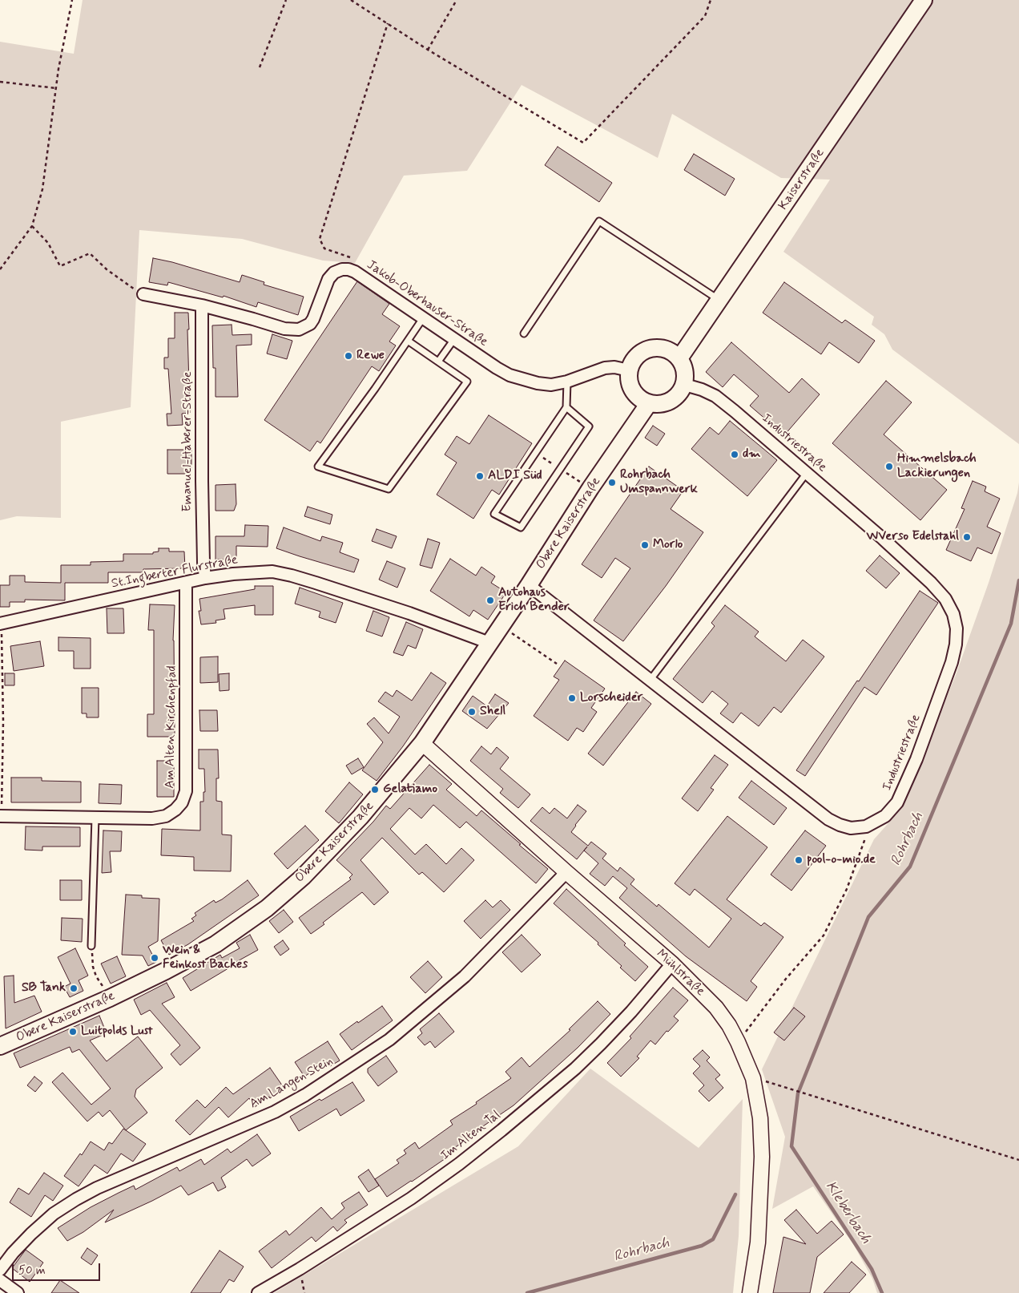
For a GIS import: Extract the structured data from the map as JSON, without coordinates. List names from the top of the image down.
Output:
{
  "streets": {
    "main road": ["Kaiserstraße", "Obere Kaiserstraße"],
    "street": [
      "Jakob-Oberhauser-Straße",
      "Emanuel-Haberer-Straße",
      "Industriestraße",
      "St.Ingberter Flurstraße",
      "Am Alten Kirchenpfad",
      "Mühlstraße",
      "Am Langen Stein",
      "Im Alten Tal"
    ]
  },
  "crossings": [
    ["Kaiserstraße", "Jakob-Oberhauser-Straße"],
    ["Kaiserstraße", "Industriestraße"],
    ["Kaiserstraße", "Obere Kaiserstraße"],
    ["Jakob-Oberhauser-Straße", "Emanuel-Haberer-Straße"],
    ["Jakob-Oberhauser-Straße", "Industriestraße"],
    ["Jakob-Oberhauser-Straße", "Obere Kaiserstraße"],
    ["Emanuel-Haberer-Straße", "St.Ingberter Flurstraße"],
    ["Industriestraße", "Obere Kaiserstraße"],
    ["Obere Kaiserstraße", "St.Ingberter Flurstraße"],
    ["Obere Kaiserstraße", "Mühlstraße"],
    ["St.Ingberter Flurstraße", "Am Alten Kirchenpfad"],
    ["Mühlstraße", "Am Langen Stein"],
    ["Mühlstraße", "Im Alten Tal"]
  ],
  "water": ["Rohrbach", "Kleberbach"],
  "places": [
    "Rewe",
    "dm",
    "Himmelsbach Lackierungen",
    "ALDI Süd",
    "Rohrbach Umspannwerk",
    "WVerso Edelstahl",
    "Morlo",
    "Autohaus Erich Bender",
    "Lorscheider",
    "Shell",
    "Gelatiamo",
    "pool-o-mio.de",
    "Wein & Feinkost Backes",
    "SB Tank",
    "Luitpolds Lust"
  ],
  "scale_bar": "50 m"
}
